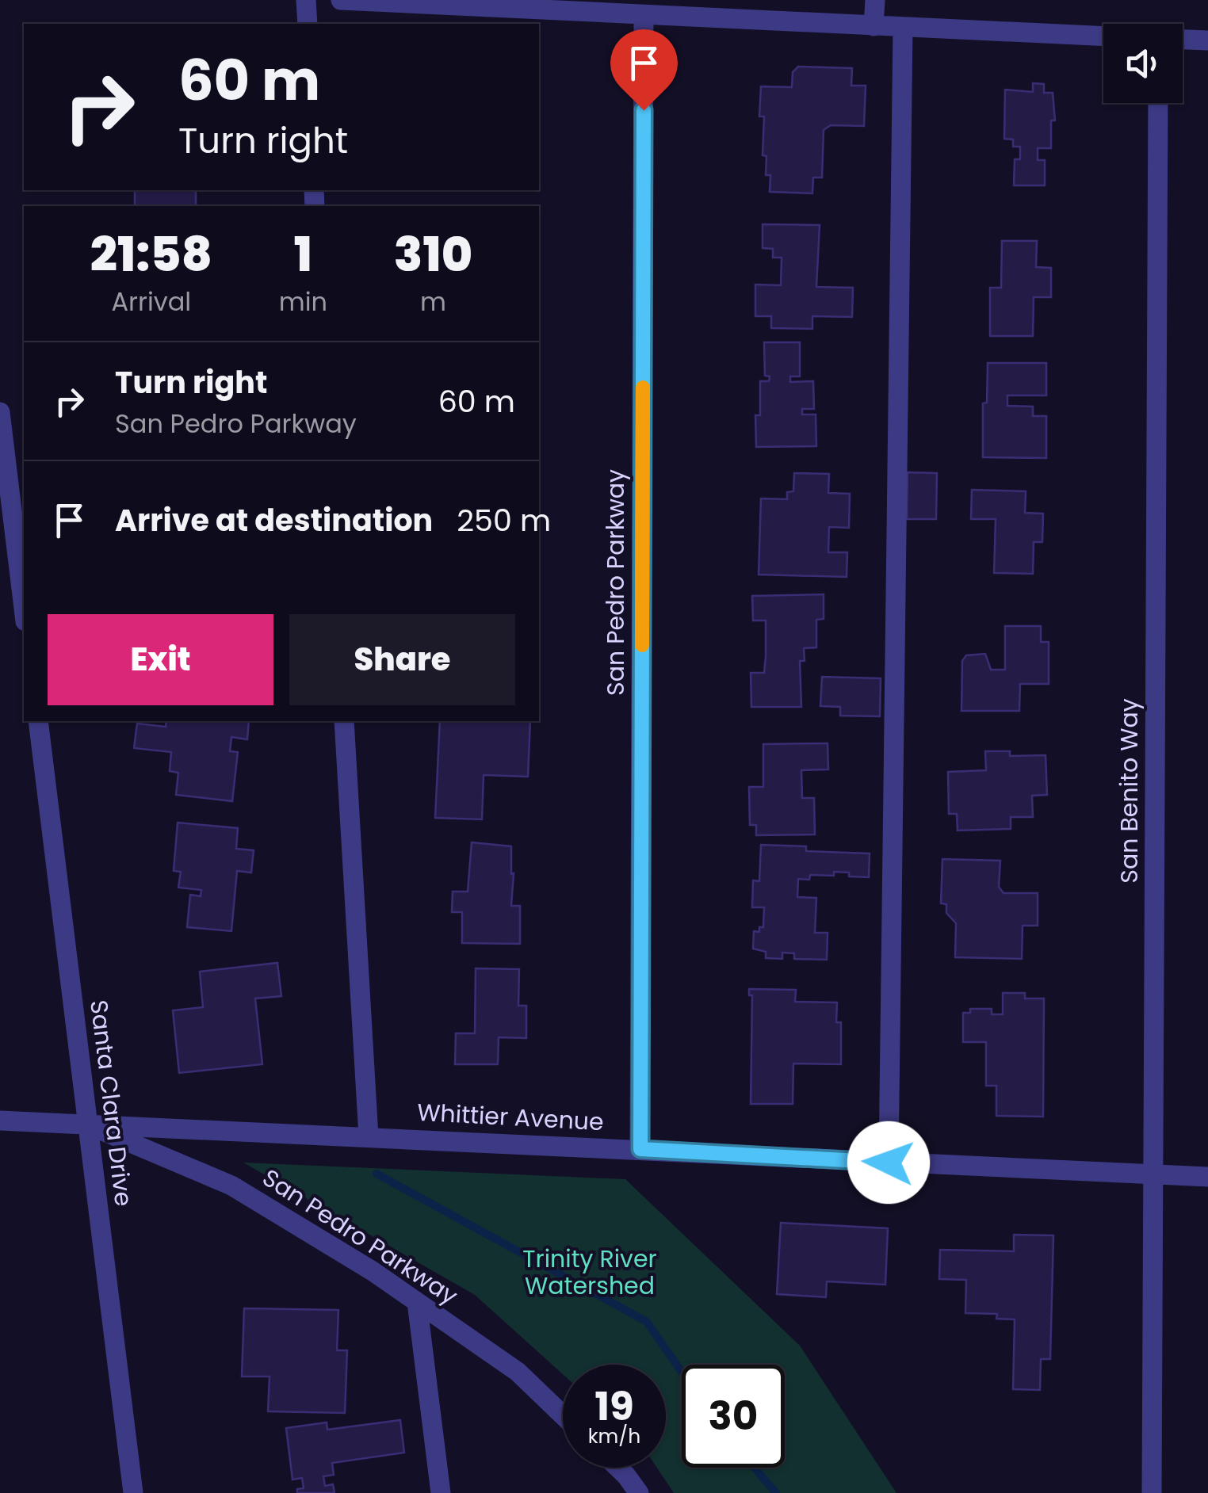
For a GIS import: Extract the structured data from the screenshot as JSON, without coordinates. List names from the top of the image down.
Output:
{
  "streets": {
    "street": [
      "San Pedro Parkway",
      "San Benito Way",
      "Santa Clara Drive",
      "Whittier Avenue"
    ]
  },
  "crossings": [
    ["San Pedro Parkway", "Santa Clara Drive"],
    ["San Pedro Parkway", "Whittier Avenue"],
    ["San Benito Way", "Whittier Avenue"],
    ["Santa Clara Drive", "Whittier Avenue"]
  ],
  "parks": ["Trinity River Watershed"],
  "page": {
    "turn": ["60 m", "Turn right"],
    "eta": [
      "21:58",
      "Arrival",
      "1",
      "min",
      "310",
      "m"
    ],
    "list": [
      {
        "name": "Turn right",
        "note": "San Pedro Parkway",
        "value": "60 m"
      },
      {
        "name": "Arrive at destination",
        "value": "250 m"
      }
    ],
    "buttons": ["Exit", "Share"],
    "speed": "19 km/h",
    "limit": "30"
  }
}
